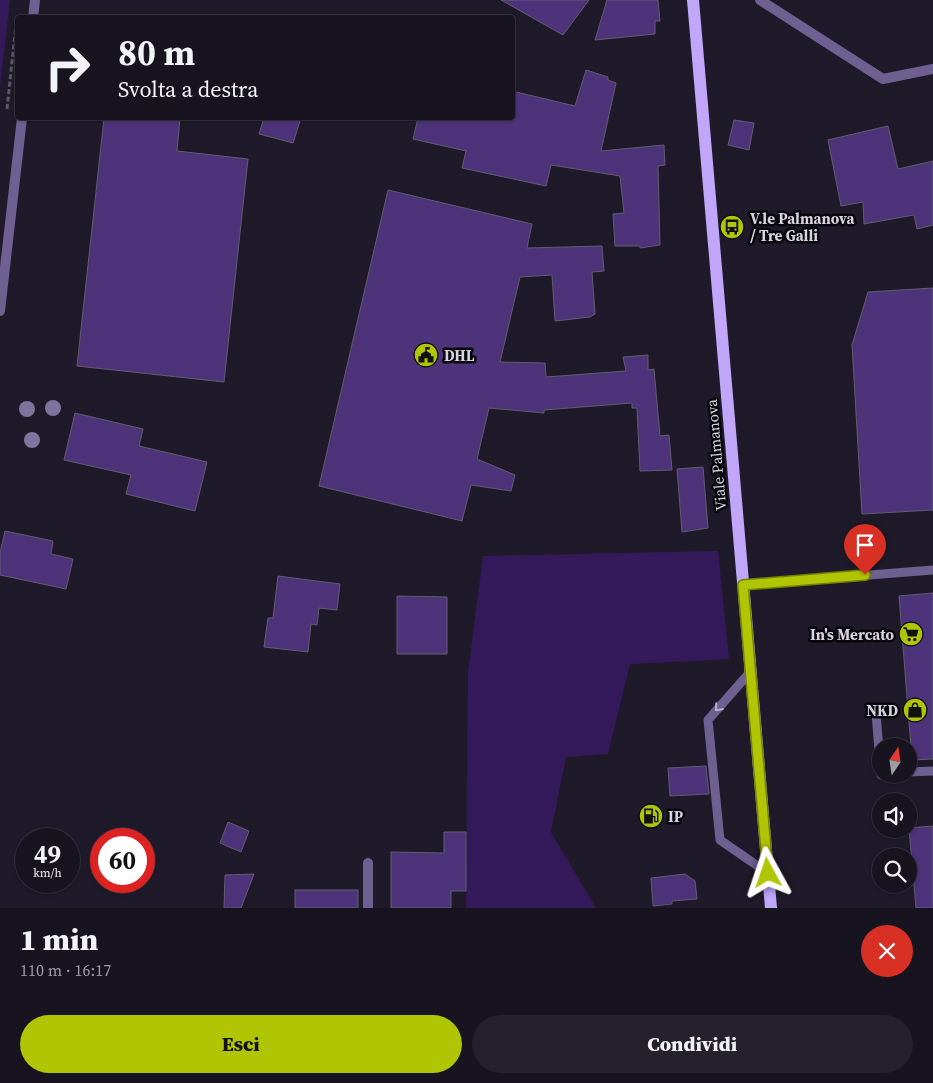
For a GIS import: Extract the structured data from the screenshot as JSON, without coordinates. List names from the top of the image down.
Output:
{
  "streets": {
    "main road": ["Viale Palmanova"]
  },
  "places": {
    "bus stop": ["V.le Palmanova / Tre Galli"],
    "public building": ["DHL"],
    "supermarket": ["In's Mercato"],
    "shop": ["NKD"],
    "fuel station": ["IP"]
  },
  "north": "top",
  "page": {
    "turn": ["80 m", "Svolta a destra"],
    "speed": "49 km/h",
    "limit": "60",
    "heading": ["1 min", "110 m · 16:17"],
    "buttons": ["Esci", "Condividi"]
  }
}
